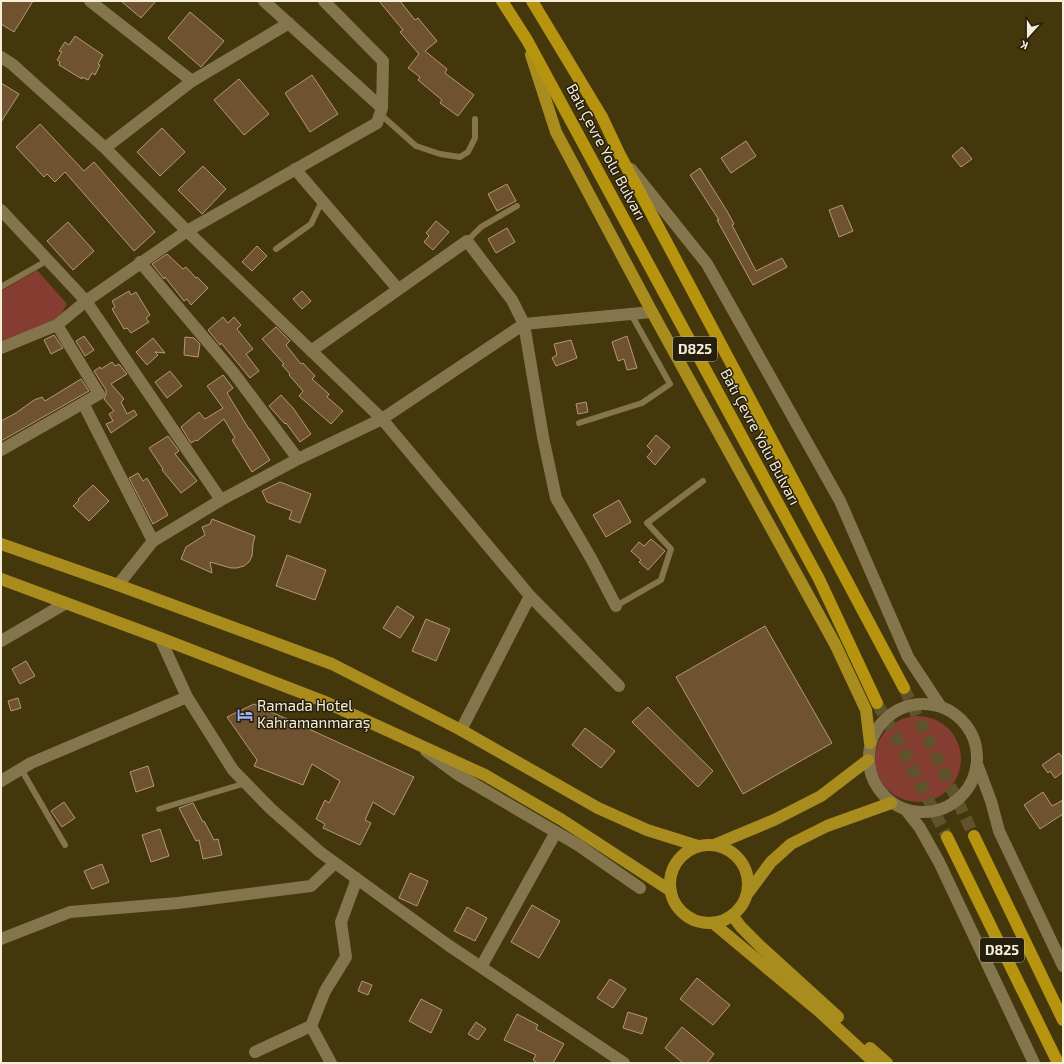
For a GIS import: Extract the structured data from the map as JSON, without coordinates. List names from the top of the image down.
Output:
{
  "streets": {
    "highway": ["Batı Çevre Yolu Bulvarı", "D825"]
  },
  "places": {
    "hotel": ["Ramada Hotel Kahramanmaraş"]
  },
  "north": "bottom"
}
